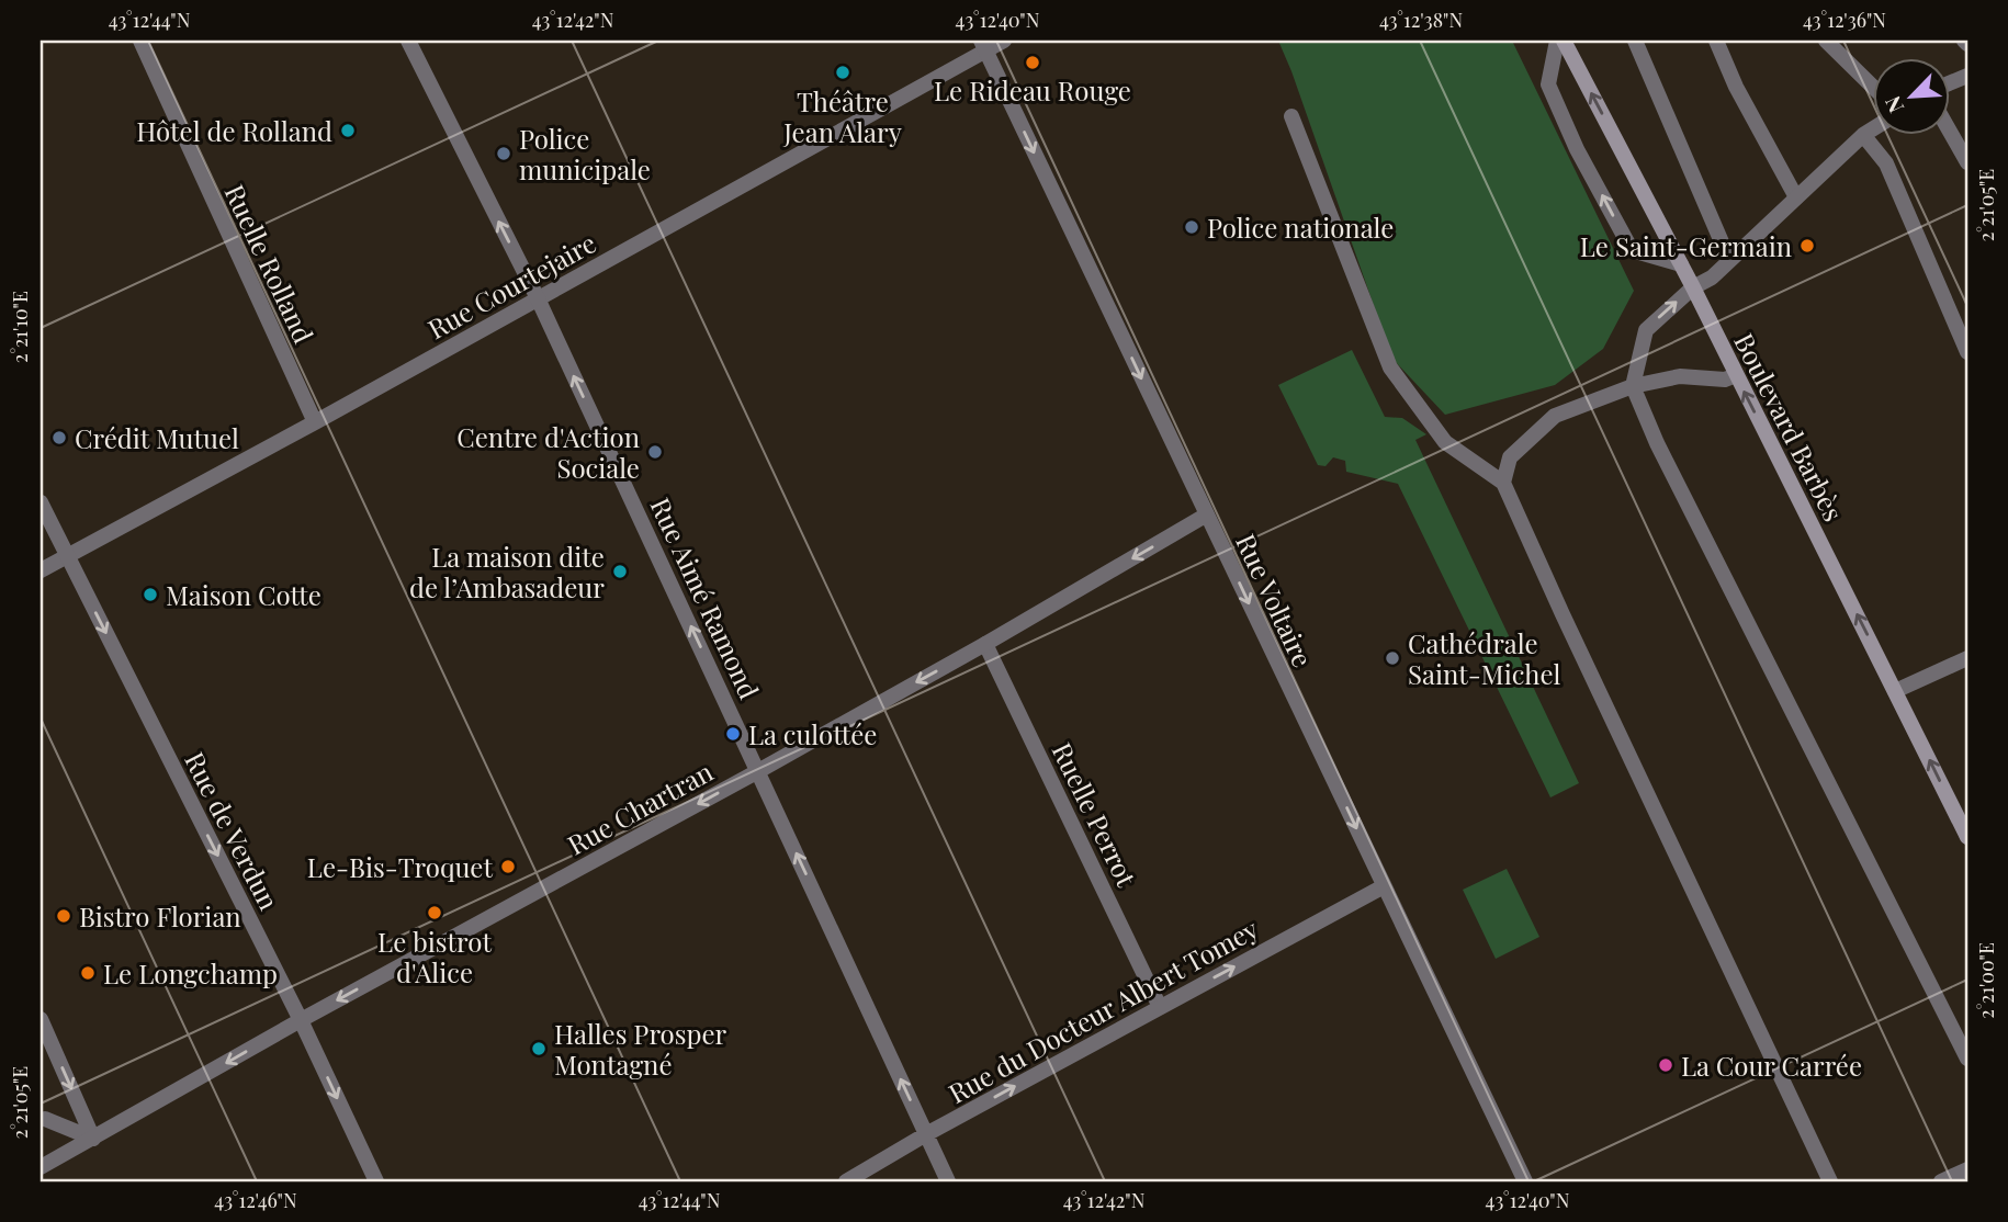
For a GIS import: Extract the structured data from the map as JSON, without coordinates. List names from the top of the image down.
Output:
{
  "streets": {
    "main road": ["Boulevard Barbès"],
    "street": [
      "Ruelle Rolland",
      "Rue Courtejaire",
      "Rue Aimé Ramond",
      "Rue Voltaire",
      "Rue Chartran",
      "Ruelle Perrot",
      "Rue de Verdun",
      "Rue du Docteur Albert Tomey"
    ]
  },
  "crossings": [
    ["Ruelle Rolland", "Rue Courtejaire"],
    ["Rue Courtejaire", "Rue Aimé Ramond"],
    ["Rue Courtejaire", "Rue Voltaire"],
    ["Rue Courtejaire", "Rue de Verdun"],
    ["Rue Aimé Ramond", "Rue Chartran"],
    ["Rue Aimé Ramond", "Rue du Docteur Albert Tomey"],
    ["Rue Voltaire", "Rue Chartran"],
    ["Rue Voltaire", "Rue du Docteur Albert Tomey"],
    ["Rue Chartran", "Ruelle Perrot"],
    ["Rue Chartran", "Rue de Verdun"],
    ["Ruelle Perrot", "Rue du Docteur Albert Tomey"]
  ],
  "one_way": [
    "Boulevard Barbès",
    "Rue Aimé Ramond",
    "Rue Voltaire",
    "Rue Chartran",
    "Rue de Verdun",
    "Rue du Docteur Albert Tomey"
  ],
  "places": [
    "Le Rideau Rouge",
    "Théâtre Jean Alary",
    "Hôtel de Rolland",
    "Police municipale",
    "Police nationale",
    "Le Saint-Germain",
    "Crédit Mutuel",
    "Centre d'Action Sociale",
    "La maison dite de l’Ambasadeur",
    "Maison Cotte",
    "Cathédrale Saint-Michel",
    "La culottée",
    "Le-Bis-Troquet",
    "Le bistrot d'Alice",
    "Bistro Florian",
    "Le Longchamp",
    "Halles Prosper Montagné",
    "La Cour Carrée"
  ],
  "north": "bottom left",
  "coordinates": [
    "43°12'44\"N",
    "43°12'42\"N",
    "43°12'40\"N",
    "43°12'38\"N",
    "43°12'36\"N",
    "2°21'05\"E",
    "2°21'10\"E",
    "2°21'00\"E",
    "43°12'46\"N"
  ]
}
